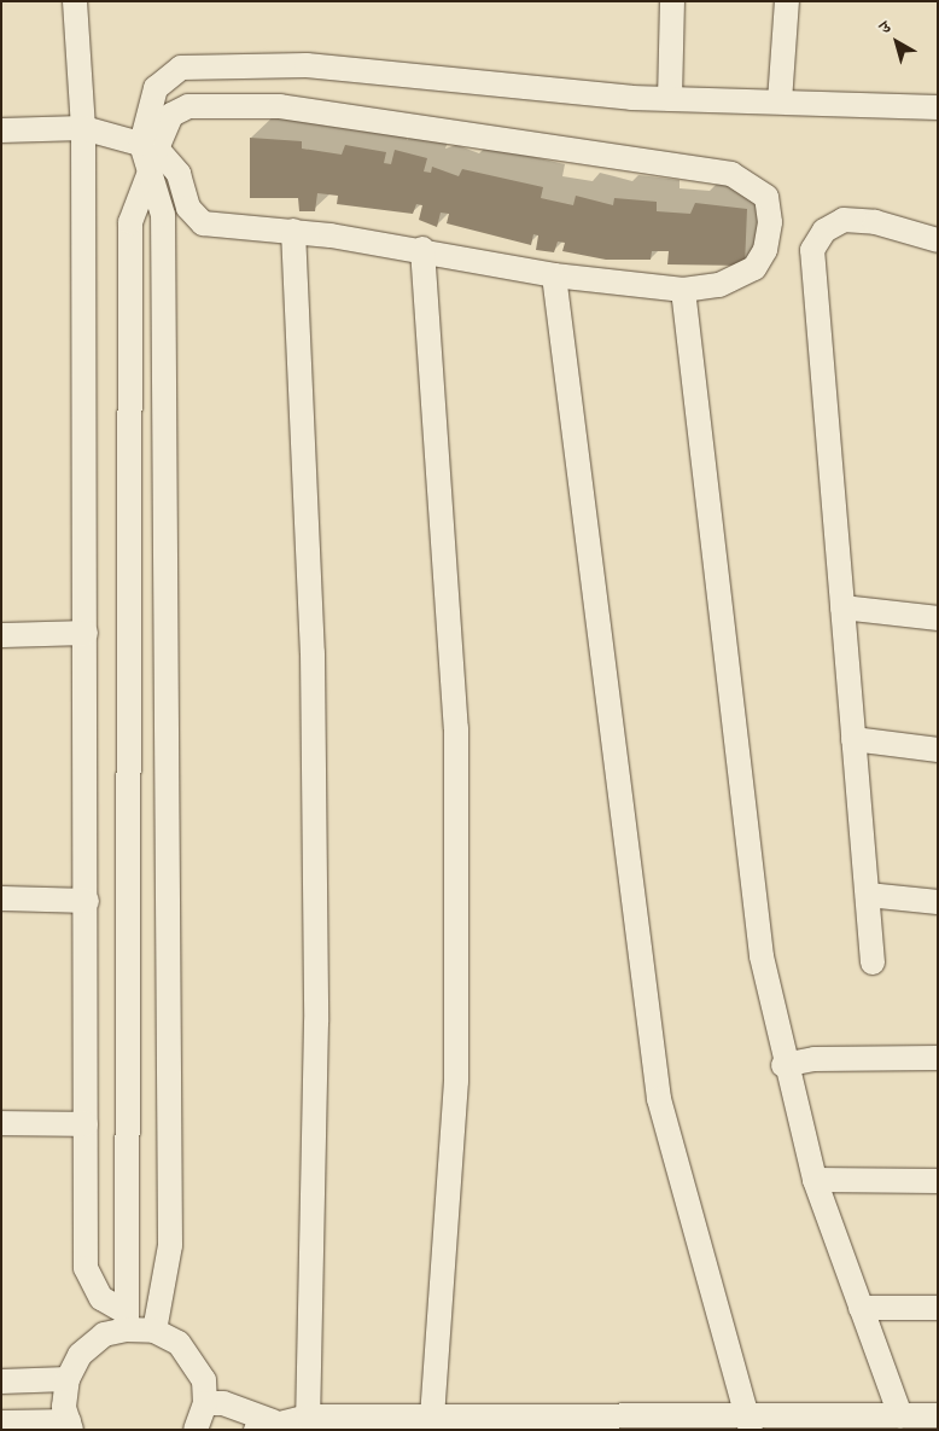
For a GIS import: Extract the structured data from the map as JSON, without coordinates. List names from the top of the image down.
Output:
{
  "north": "top left"
}
